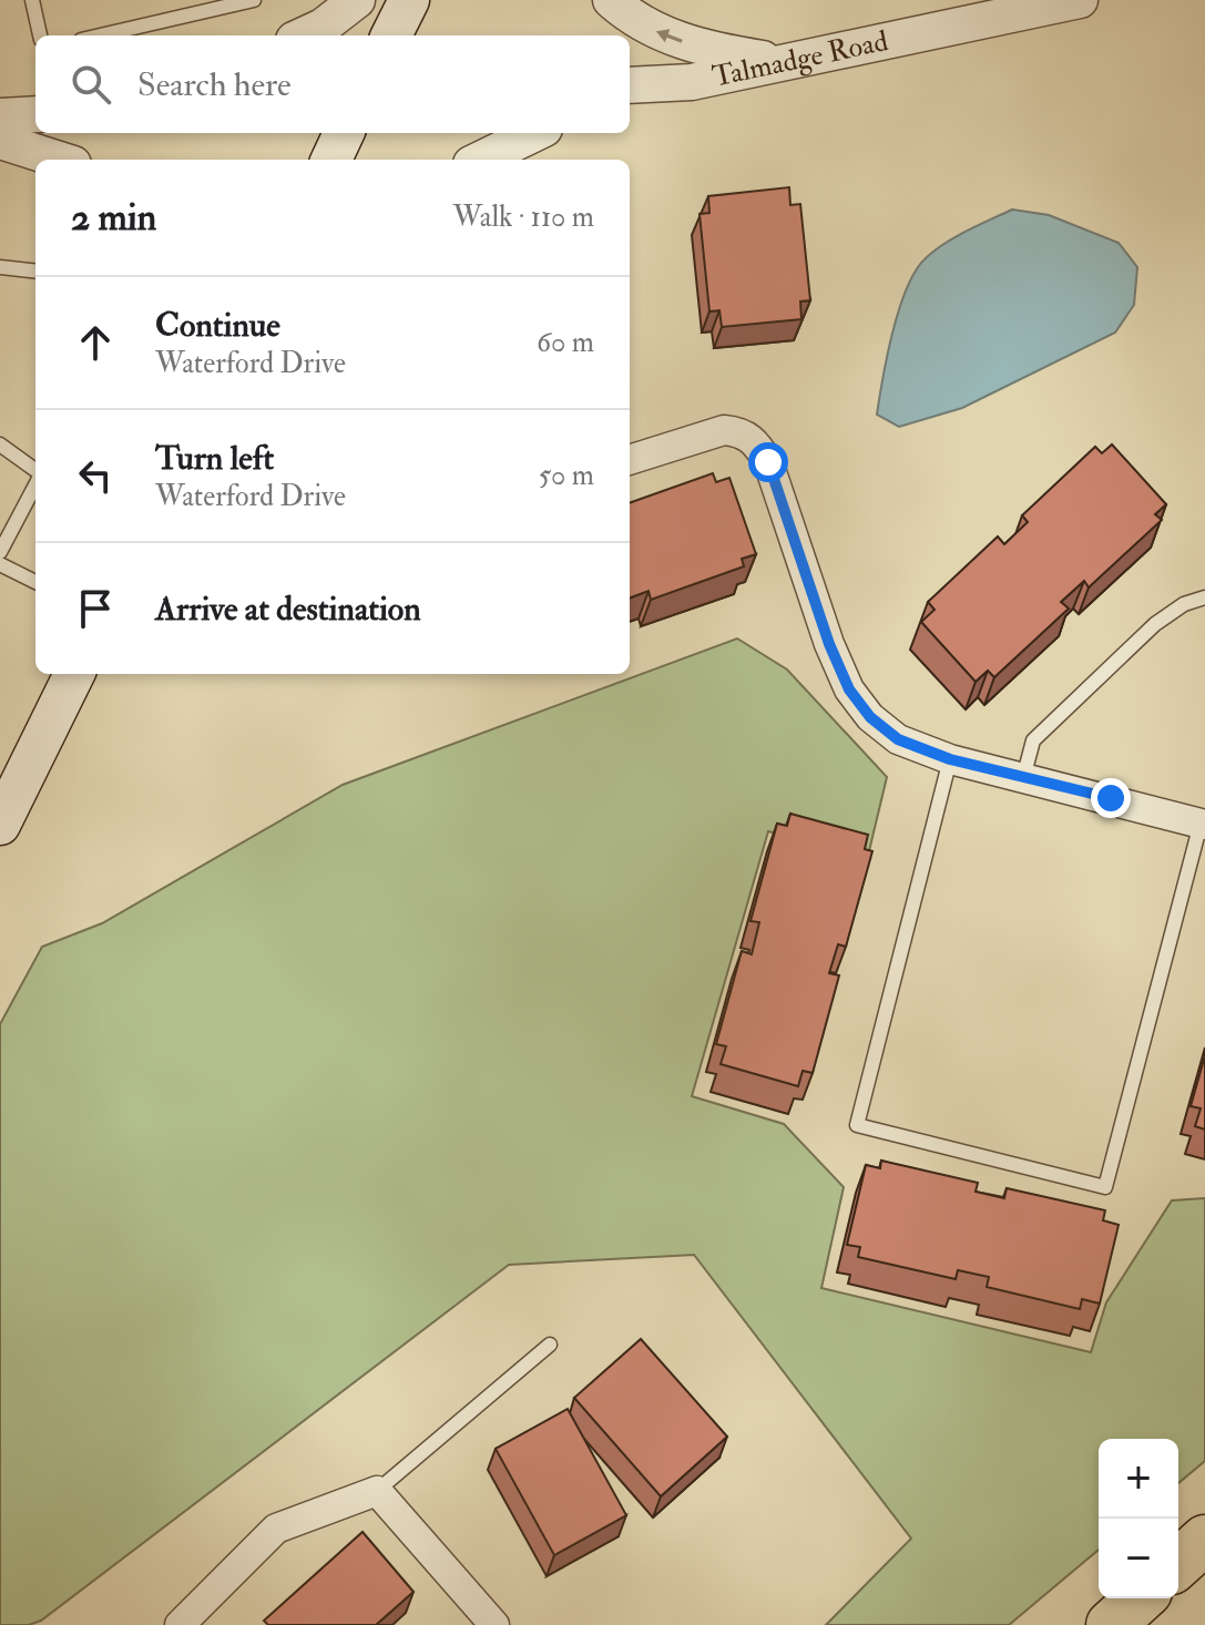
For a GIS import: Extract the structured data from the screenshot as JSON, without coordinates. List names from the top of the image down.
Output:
{
  "streets": {
    "street": ["Talmadge Road"]
  },
  "page": {
    "search": "Search here",
    "heading": ["2 min", "Walk · 110 m"],
    "list": [
      ["Continue", "Waterford Drive", "60 m"],
      ["Turn left", "Waterford Drive", "50 m"],
      "Arrive at destination"
    ],
    "map_buttons": ["+", "−"]
  }
}
